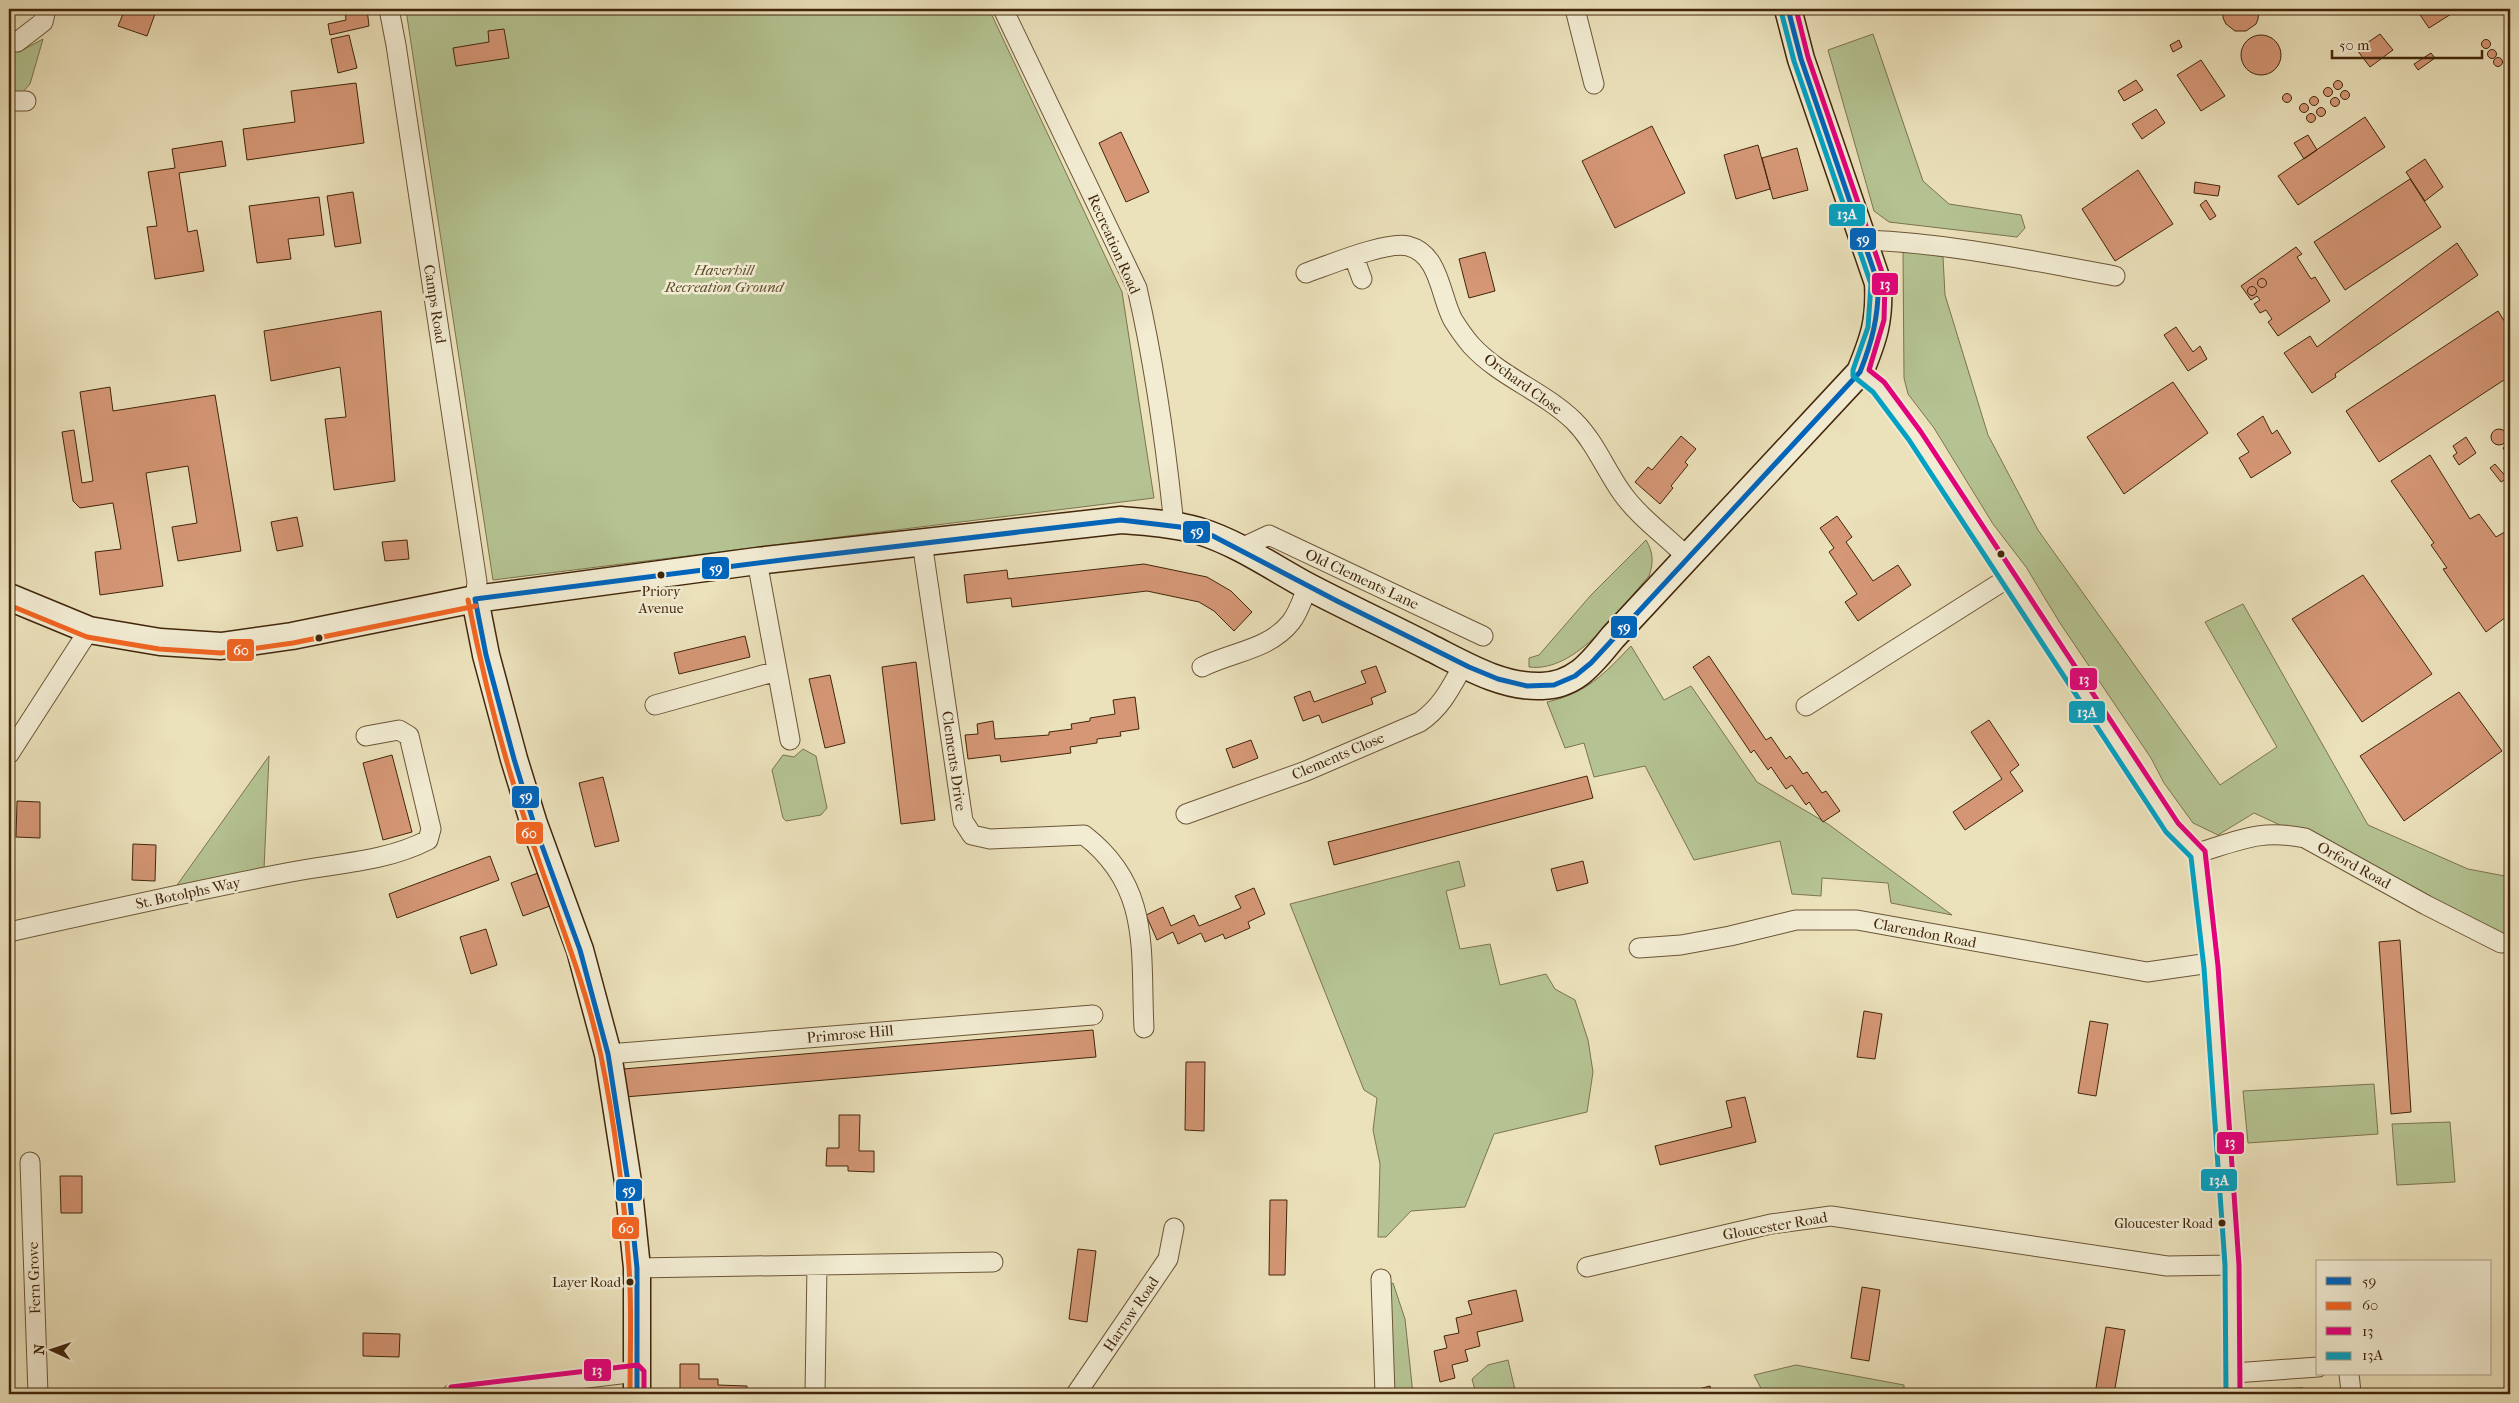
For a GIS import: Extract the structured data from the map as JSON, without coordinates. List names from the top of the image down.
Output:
{
  "streets": {
    "street": [
      "Recreation Road",
      "Camps Road",
      "Orchard Close",
      "Old Clements Lane",
      "Clements Close",
      "Clements Drive",
      "Orford Road",
      "St. Botolphs Way",
      "Clarendon Road",
      "Primrose Hill",
      "Gloucester Road",
      "Fern Grove",
      "Harrow Road"
    ]
  },
  "parks": ["Haverhill Recreation Ground"],
  "places": ["Priory Avenue", "Gloucester Road", "Layer Road"],
  "lines": [
    "transit line 59",
    "transit line 13",
    "transit line 13A",
    "transit line 60"
  ],
  "legend": [
    "59",
    "60",
    "13",
    "13A"
  ],
  "scale_bar": "50 m",
  "north": "left"
}
